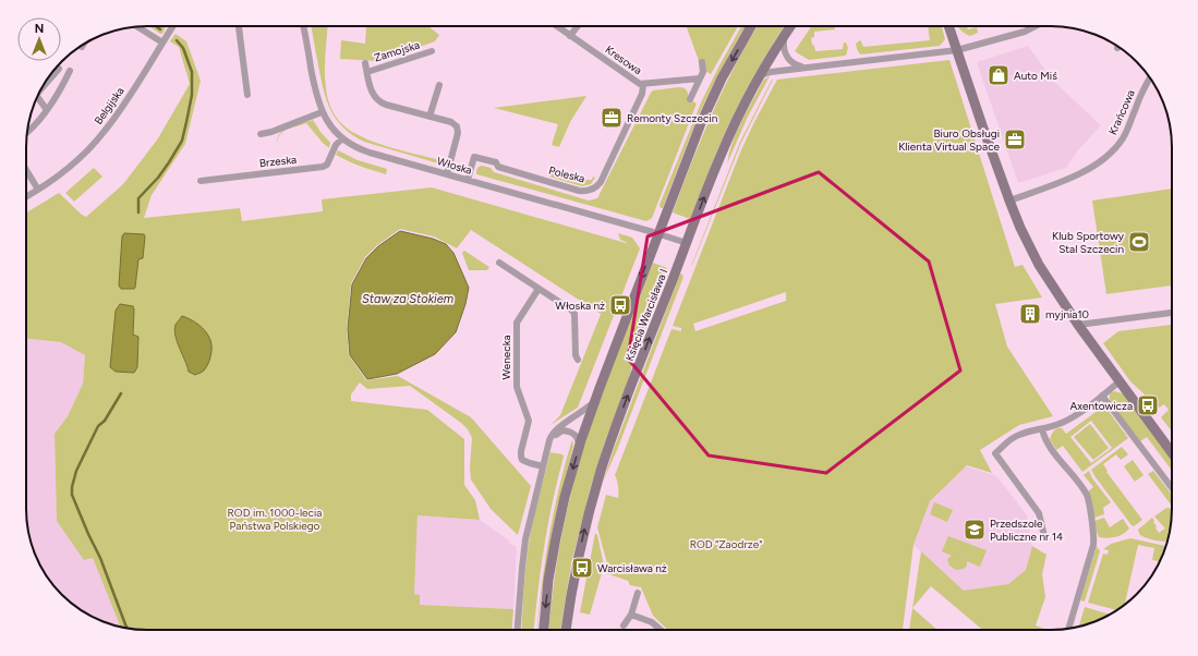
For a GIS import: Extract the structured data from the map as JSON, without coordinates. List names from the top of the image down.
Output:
{
  "streets": {
    "street": [
      "Zamojska",
      "Kresowa",
      "Belgijska",
      "Krańcowa",
      "Brzeska",
      "Włoska",
      "Poleska",
      "Księcia Warcisława I",
      "Wenecka"
    ]
  },
  "crossings": [
    ["Zamojska", "Włoska"],
    ["Kresowa", "Poleska"],
    ["Brzeska", "Włoska"],
    ["Włoska", "Poleska"],
    ["Włoska", "Księcia Warcisława I"]
  ],
  "water": ["Staw za Stokiem"],
  "parks": ["ROD im. 1000-lecia Państwa Polskiego", "ROD \"Zaodrze\""],
  "places": {
    "shop": ["Auto Miś"],
    "office": ["Remonty Szczecin", "Biuro Obsługi Klienta Virtual Space"],
    "sports": ["Klub Sportowy Stal Szczecin"],
    "bus stop": ["Włoska nż", "Axentowicza", "Warcisława nż"],
    "building": ["myjnia10"],
    "school or university": ["Przedszole Publiczne nr 14"]
  },
  "north": "top"
}
